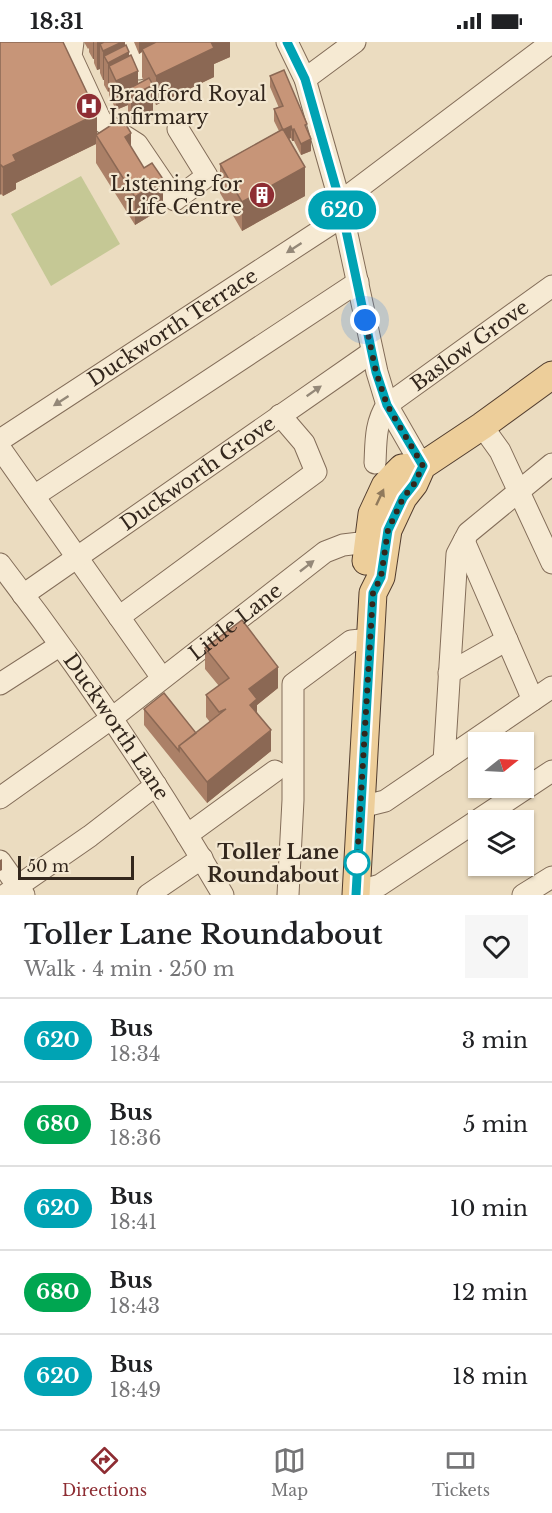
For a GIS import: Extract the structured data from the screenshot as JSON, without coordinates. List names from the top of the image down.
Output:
{
  "streets": {
    "street": [
      "Duckworth Terrace",
      "Baslow Grove",
      "Duckworth Grove",
      "Little Lane",
      "Duckworth Lane"
    ]
  },
  "crossings": [
    ["Duckworth Grove", "Duckworth Lane"],
    ["Little Lane", "Duckworth Lane"]
  ],
  "one_way": ["Little Lane"],
  "places": {
    "hospital": ["Bradford Royal Infirmary"],
    "building": ["Listening for Life Centre"],
    "other": ["Toller Lane Roundabout"]
  },
  "lines": ["bus line 620"],
  "scale_bar": "50 m",
  "north": "right",
  "page": {
    "status": "18:31",
    "on_map": "620",
    "scale": "50 m",
    "heading": ["Toller Lane Roundabout", "Walk · 4 min · 250 m"],
    "list": [
      {
        "mark": "620",
        "name": "Bus",
        "note": "18:34",
        "value": "3 min"
      },
      {
        "mark": "680",
        "name": "Bus",
        "note": "18:36",
        "value": "5 min"
      },
      {
        "mark": "620",
        "name": "Bus",
        "note": "18:41",
        "value": "10 min"
      },
      {
        "mark": "680",
        "name": "Bus",
        "note": "18:43",
        "value": "12 min"
      },
      {
        "mark": "620",
        "name": "Bus",
        "note": "18:49",
        "value": "18 min"
      }
    ],
    "tabs": ["Directions", "Map", "Tickets"]
  }
}
